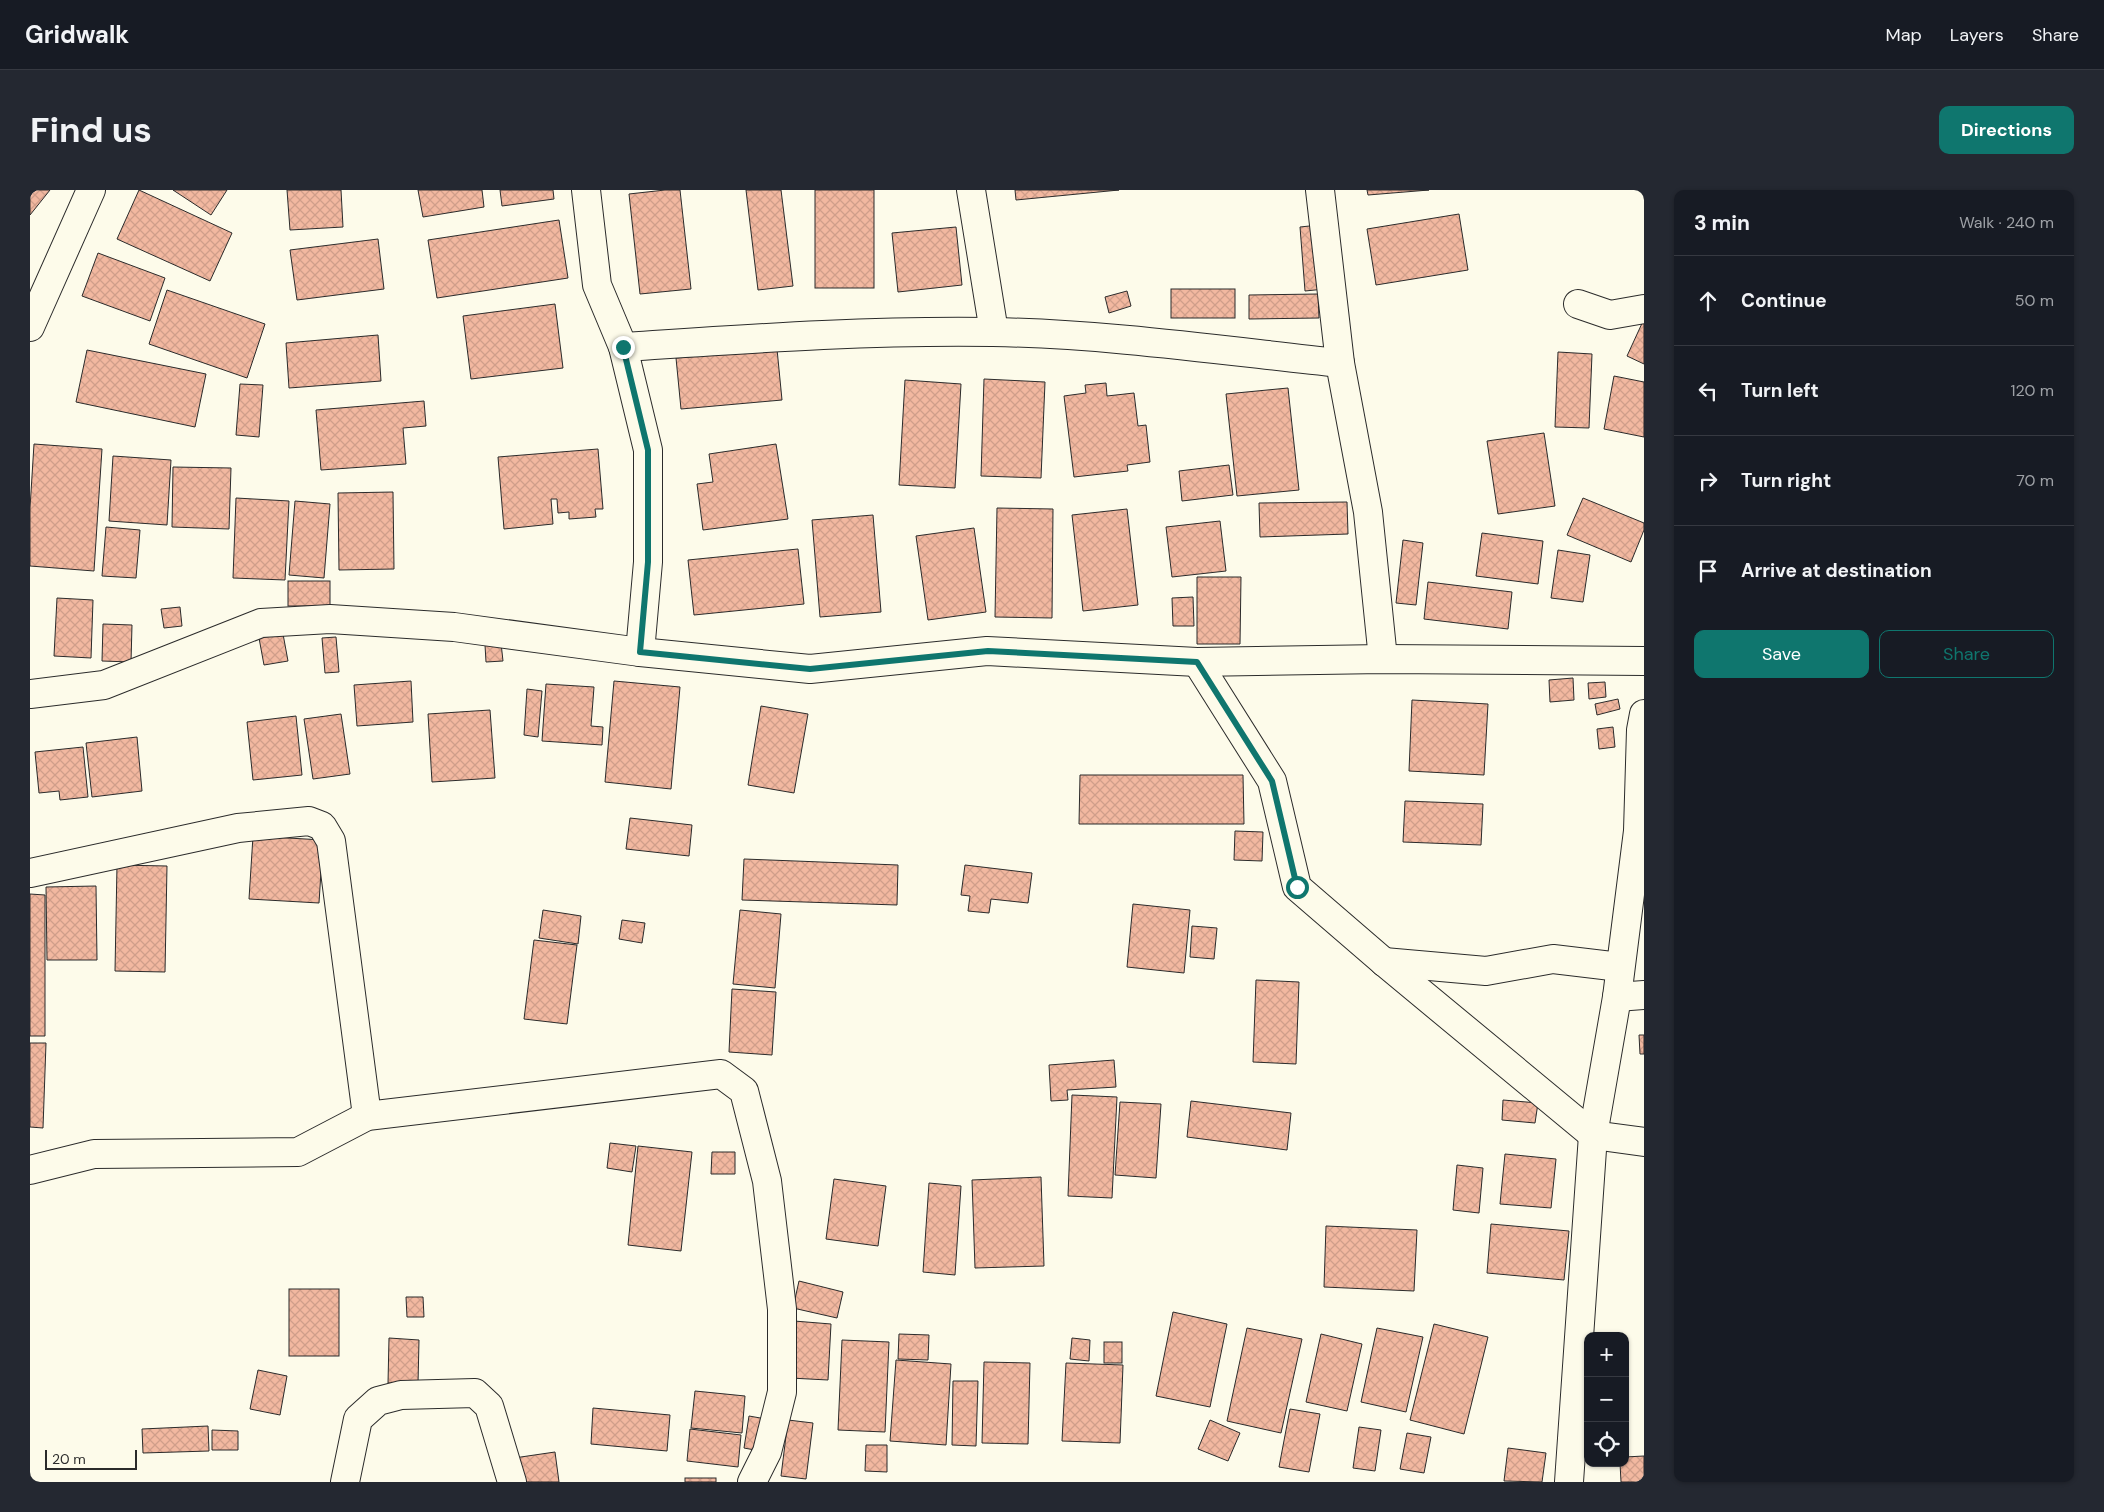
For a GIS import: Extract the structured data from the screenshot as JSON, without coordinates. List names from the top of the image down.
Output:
{
  "scale_bar": "20 m",
  "page": {
    "header": "Gridwalk",
    "nav": ["Map", "Layers", "Share"],
    "buttons": [
      "Directions",
      ["Save", "Share"]
    ],
    "title": "Find us",
    "heading": ["3 min", "Walk · 240 m"],
    "list": [
      ["Continue", "50 m"],
      ["Turn left", "120 m"],
      ["Turn right", "70 m"],
      "Arrive at destination"
    ],
    "map_buttons": ["+", "−"],
    "scale": "20 m"
  }
}
